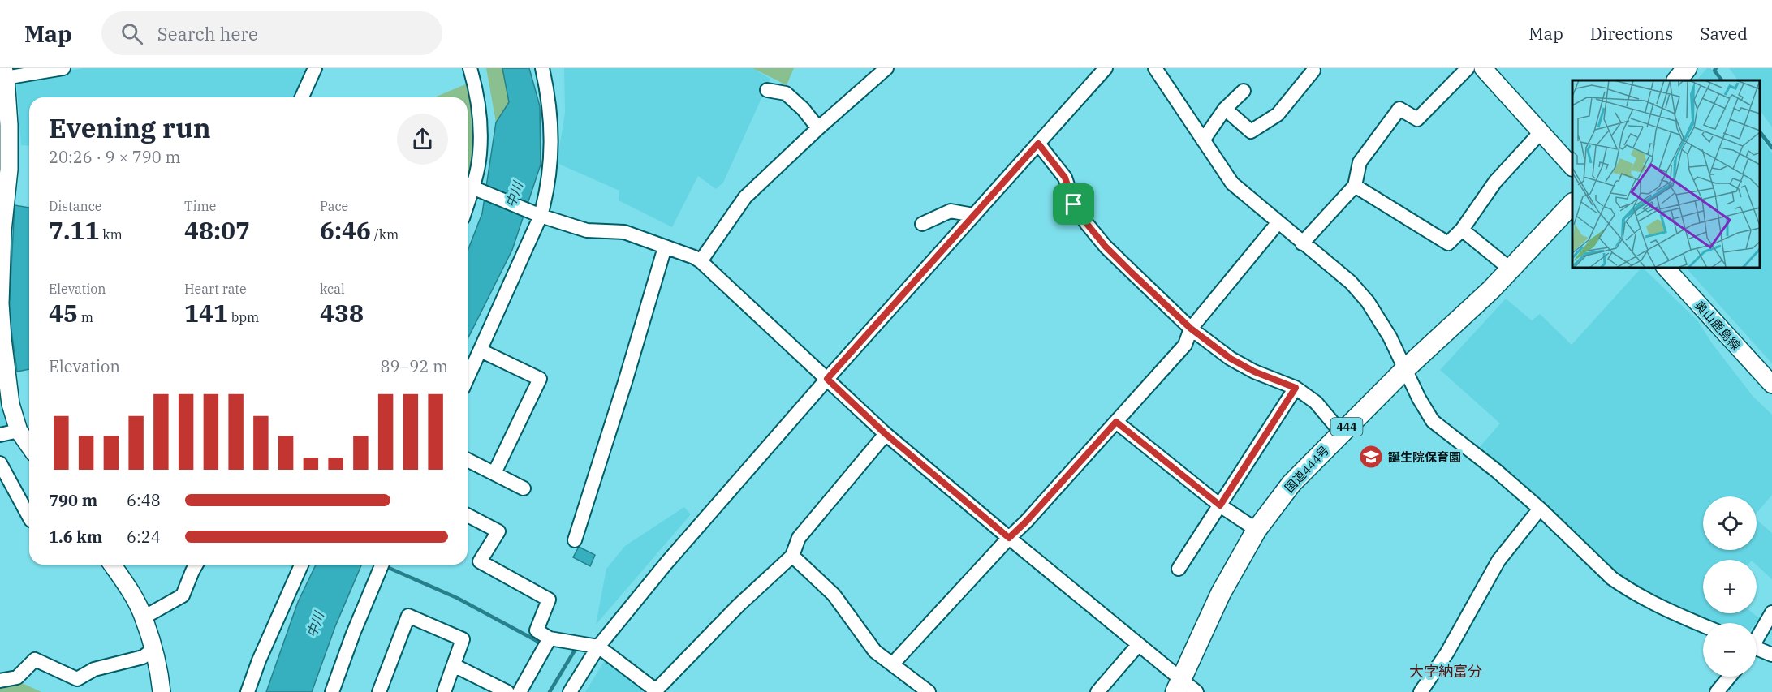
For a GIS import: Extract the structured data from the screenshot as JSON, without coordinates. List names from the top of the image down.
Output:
{
  "streets": {
    "highway": ["444", "国道444号"],
    "main road": ["奥山鹿島線"]
  },
  "districts": ["大字納富分"],
  "water": ["中川"],
  "places": {
    "school or university": ["誕生院保育園"]
  },
  "page": {
    "header": "Map",
    "search": "Search here",
    "nav": ["Map", "Directions", "Saved"],
    "heading": ["Evening run", "20:26 · 9 × 790 m"],
    "stats": [
      ["Distance", "7.11 km"],
      ["Time", "48:07"],
      ["Pace", "6:46 /km"],
      ["Elevation", "45 m"],
      ["Heart rate", "141 bpm"],
      ["kcal", "438"]
    ],
    "chart": ["Elevation", "89–92 m"],
    "list": [
      {
        "name": "790 m",
        "note": "6:48"
      },
      {
        "name": "1.6 km",
        "note": "6:24"
      }
    ],
    "map_buttons": ["+", "−"]
  }
}
